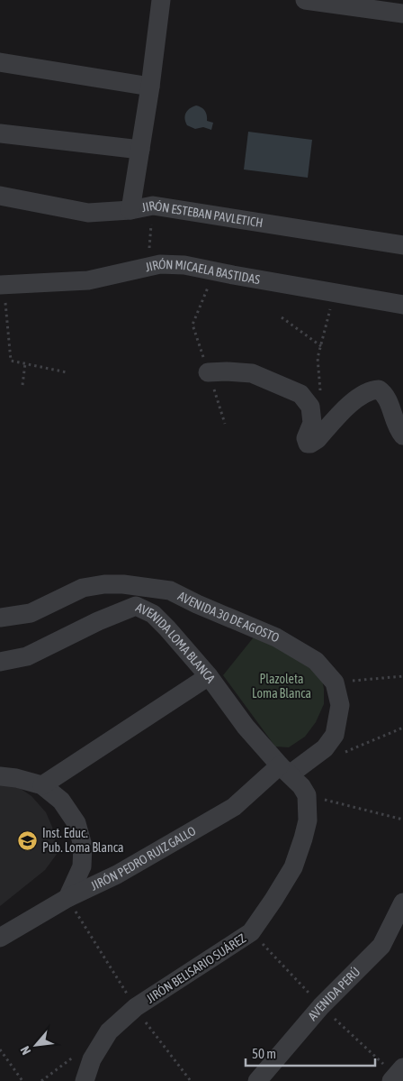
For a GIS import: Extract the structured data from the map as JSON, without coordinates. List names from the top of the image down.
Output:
{
  "streets": {
    "street": [
      "JIRÓN ESTEBAN PAVLETICH",
      "JIRÓN MICAELA BASTIDAS",
      "AVENIDA 30 DE AGOSTO",
      "AVENIDA LOMA BLANCA",
      "JIRÓN PEDRO RUIZ GALLO",
      "JIRÓN BELISARIO SUÁREZ",
      "AVENIDA PERÚ"
    ]
  },
  "crossings": [
    ["AVENIDA 30 DE AGOSTO", "AVENIDA LOMA BLANCA"],
    ["AVENIDA 30 DE AGOSTO", "JIRÓN PEDRO RUIZ GALLO"],
    ["AVENIDA LOMA BLANCA", "JIRÓN PEDRO RUIZ GALLO"]
  ],
  "parks": ["Plazoleta Loma Blanca"],
  "places": {
    "school or university": ["Inst. Educ. Pub. Loma Blanca"]
  },
  "scale_bar": "50 m",
  "north": "bottom left"
}
